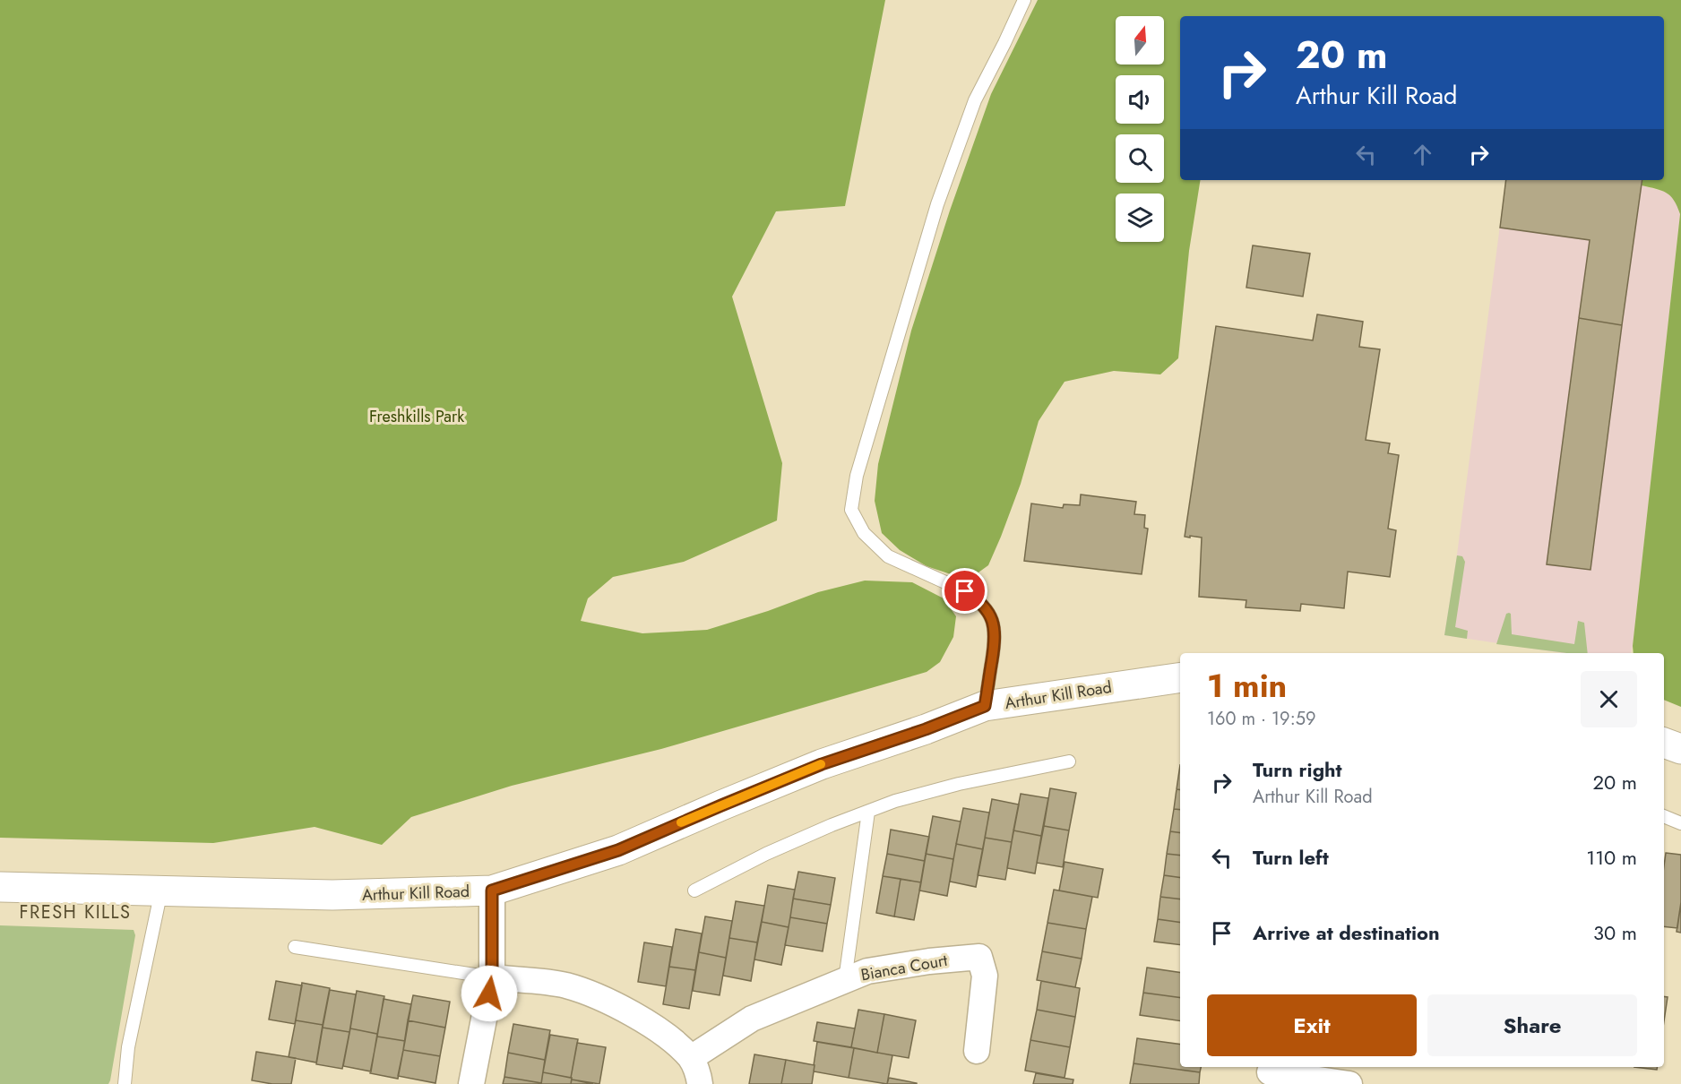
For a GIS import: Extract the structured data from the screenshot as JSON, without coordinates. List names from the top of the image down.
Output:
{
  "streets": {
    "street": ["Arthur Kill Road", "Bianca Court"]
  },
  "districts": ["FRESH KILLS"],
  "parks": ["Freshkills Park"],
  "north": "top",
  "page": {
    "turn": ["20 m", "Arthur Kill Road"],
    "heading": ["1 min", "160 m · 19:59"],
    "list": [
      {
        "name": "Turn right",
        "note": "Arthur Kill Road",
        "value": "20 m"
      },
      {
        "name": "Turn left",
        "value": "110 m"
      },
      {
        "name": "Arrive at destination",
        "value": "30 m"
      }
    ],
    "buttons": ["Exit", "Share"]
  }
}
